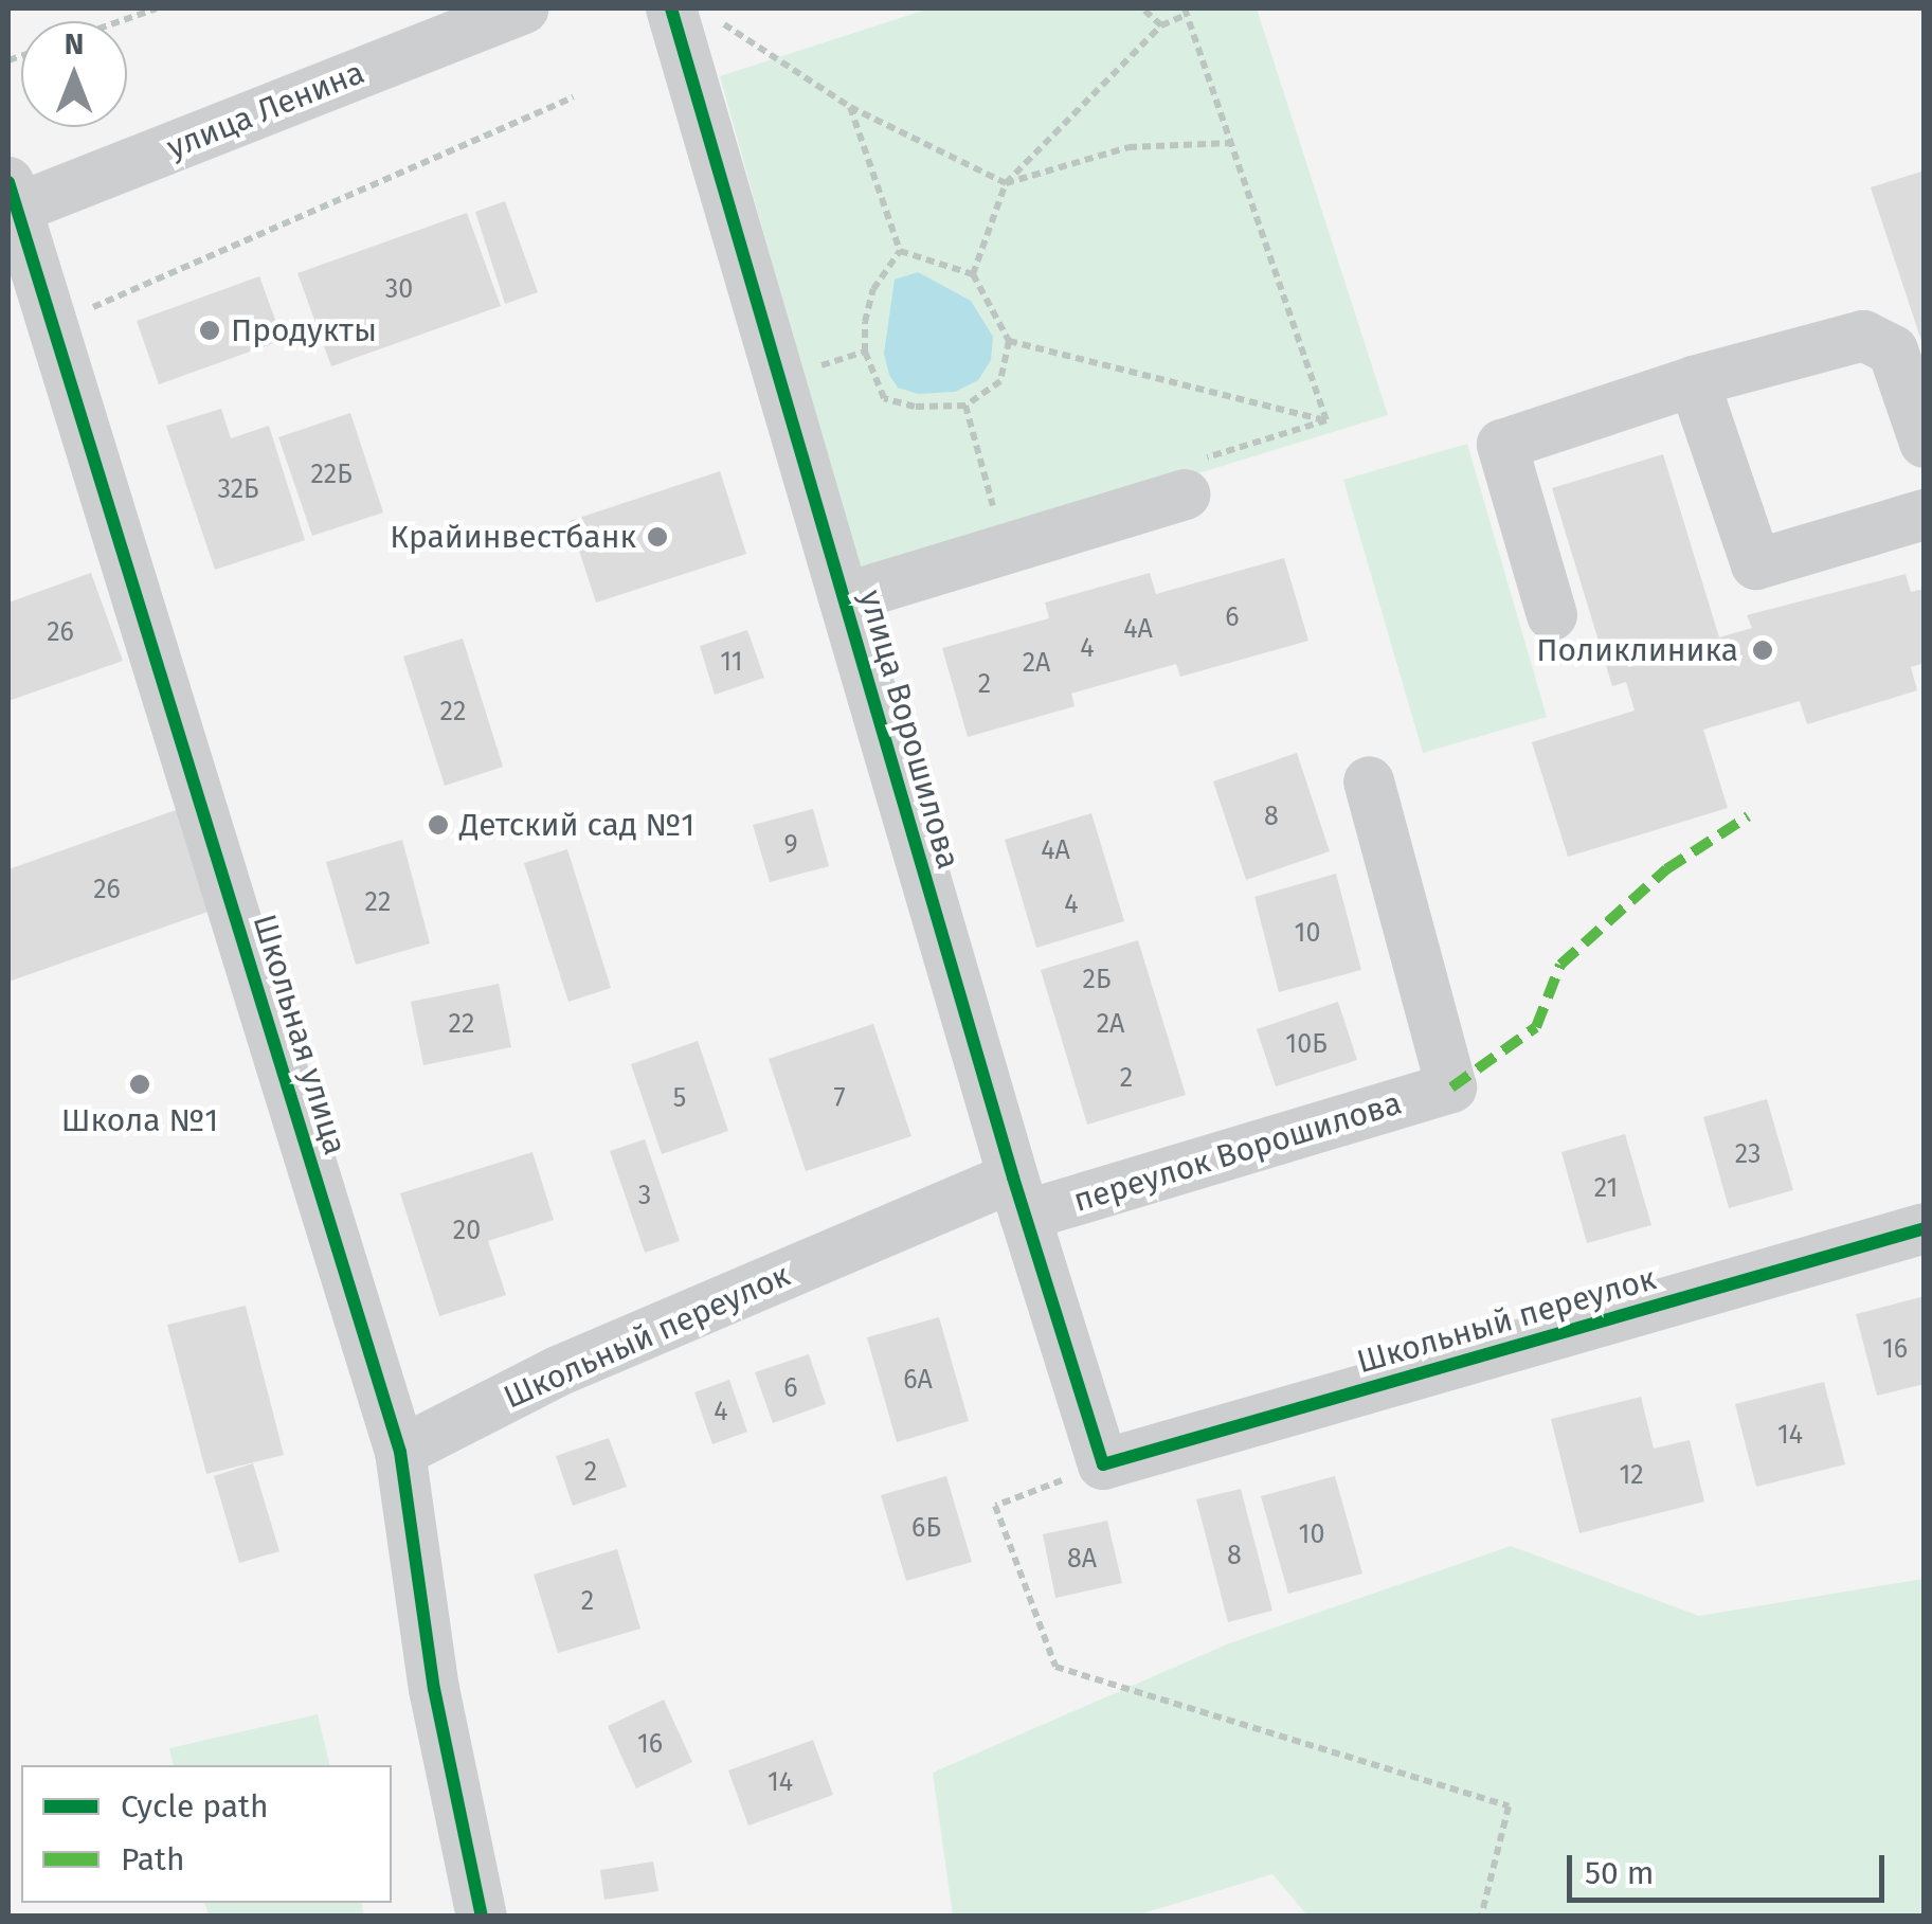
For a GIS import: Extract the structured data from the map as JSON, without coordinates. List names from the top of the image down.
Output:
{
  "streets": {
    "street": [
      "улица Ленина",
      "улица Ворошилова",
      "Школьная улица",
      "переулок Ворошилова",
      "Школьный переулок"
    ]
  },
  "crossings": [
    ["улица Ленина", "Школьная улица"],
    ["улица Ворошилова", "переулок Ворошилова"],
    ["улица Ворошилова", "Школьный переулок"],
    ["Школьная улица", "Школьный переулок"],
    ["переулок Ворошилова", "Школьный переулок"]
  ],
  "places": [
    "Продукты",
    "Крайинвестбанк",
    "Поликлиника",
    "Детский сад №1",
    "Школа №1"
  ],
  "house_numbers": [
    "30",
    "22Б",
    "32Б",
    "6",
    "4А",
    "26",
    "4",
    "11",
    "2А",
    "2",
    "22",
    "8",
    "9",
    "4А",
    "26",
    "22",
    "4",
    "10",
    "2Б",
    "22",
    "2А",
    "10Б",
    "2",
    "7",
    "5",
    "23",
    "21",
    "3",
    "20",
    "16",
    "6А",
    "6",
    "4",
    "14",
    "2",
    "12",
    "6Б",
    "10",
    "8",
    "8А",
    "2",
    "16",
    "14"
  ],
  "legend": ["Cycle path", "Path"],
  "scale_bar": "50 m",
  "north": "top"
}
